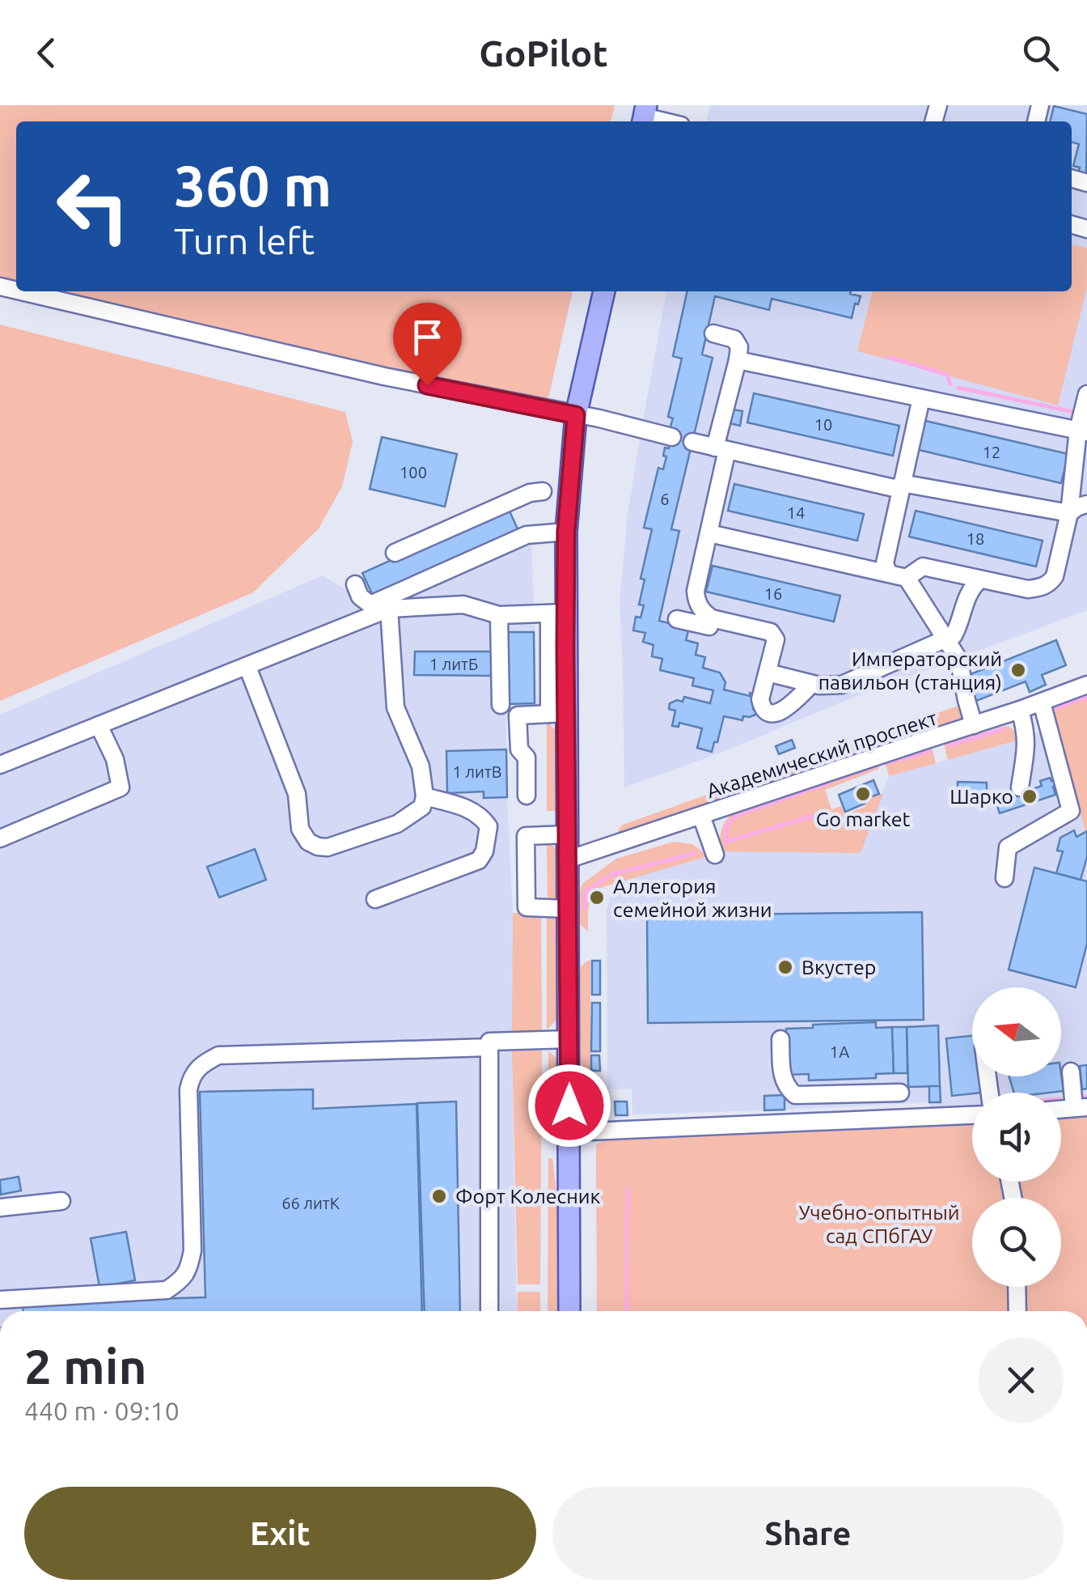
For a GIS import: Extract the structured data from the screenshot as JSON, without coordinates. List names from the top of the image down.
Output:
{
  "streets": {
    "street": ["Академический проспект"]
  },
  "parks": ["Учебно-опытный сад СПбГАУ"],
  "places": [
    "Императорский павильон (станция)",
    "Go market",
    "Шарко",
    "Аллегория семейной жизни",
    "Вкустер",
    "Форт Колесник"
  ],
  "house_numbers": [
    "10",
    "12",
    "100",
    "6",
    "14",
    "18",
    "16",
    "1 литБ",
    "1 литВ",
    "1А",
    "66 литК"
  ],
  "north": "left",
  "page": {
    "header": "GoPilot",
    "turn": ["360 m", "Turn left"],
    "heading": ["2 min", "440 m · 09:10"],
    "buttons": ["Exit", "Share"]
  }
}
